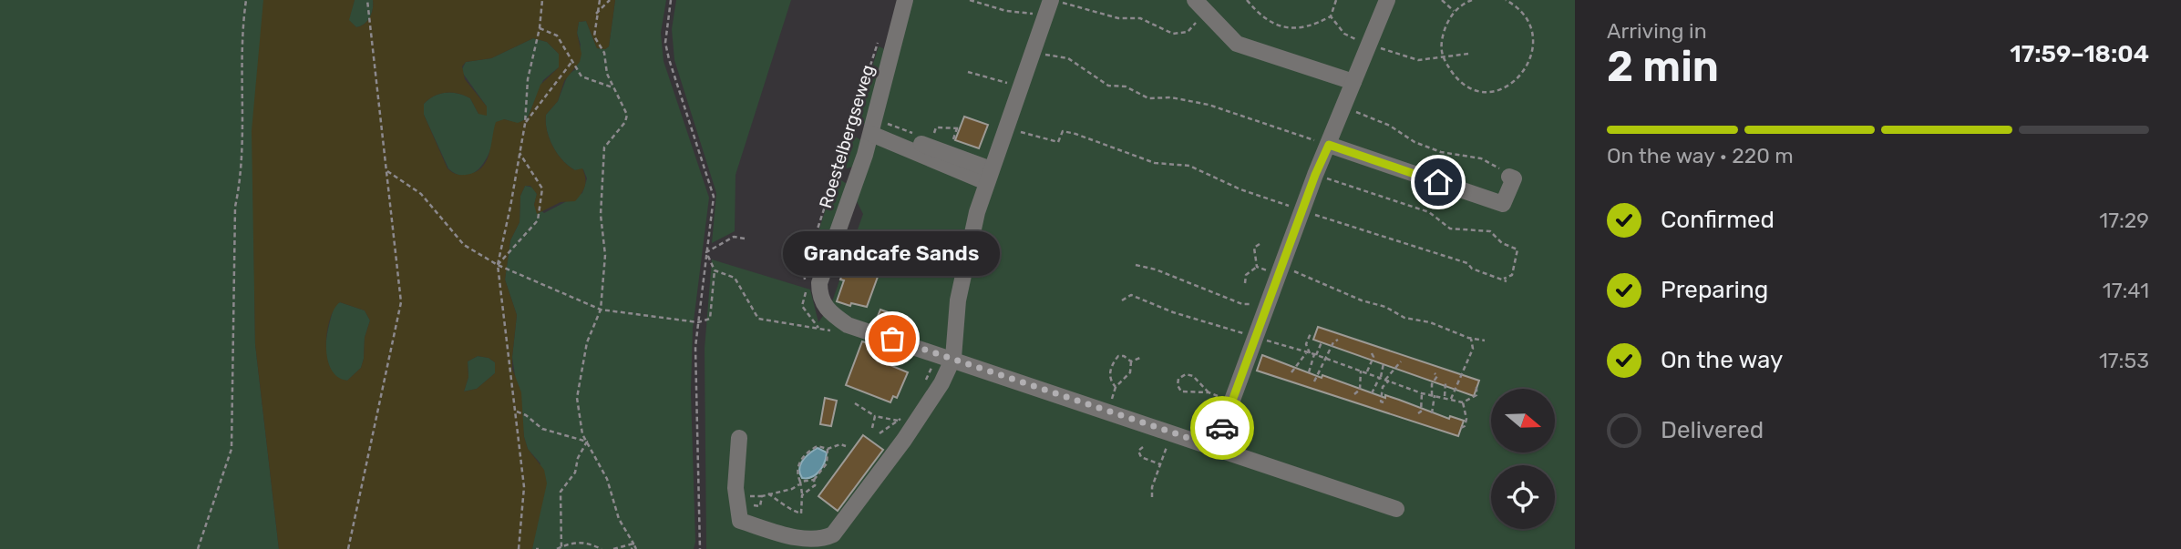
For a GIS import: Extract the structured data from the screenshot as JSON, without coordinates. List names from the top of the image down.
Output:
{
  "streets": {
    "street": ["Roestelbergseweg"]
  },
  "places": ["Grandcafe Sands"],
  "north": "right",
  "page": {
    "heading": ["2 min", "Arriving in", "17:59–18:04"],
    "bar": "On the way · 220 m",
    "list": [
      ["Confirmed", "17:29"],
      ["Preparing", "17:41"],
      ["On the way", "17:53"],
      "Delivered"
    ],
    "bubble": "Grandcafe Sands"
  }
}
